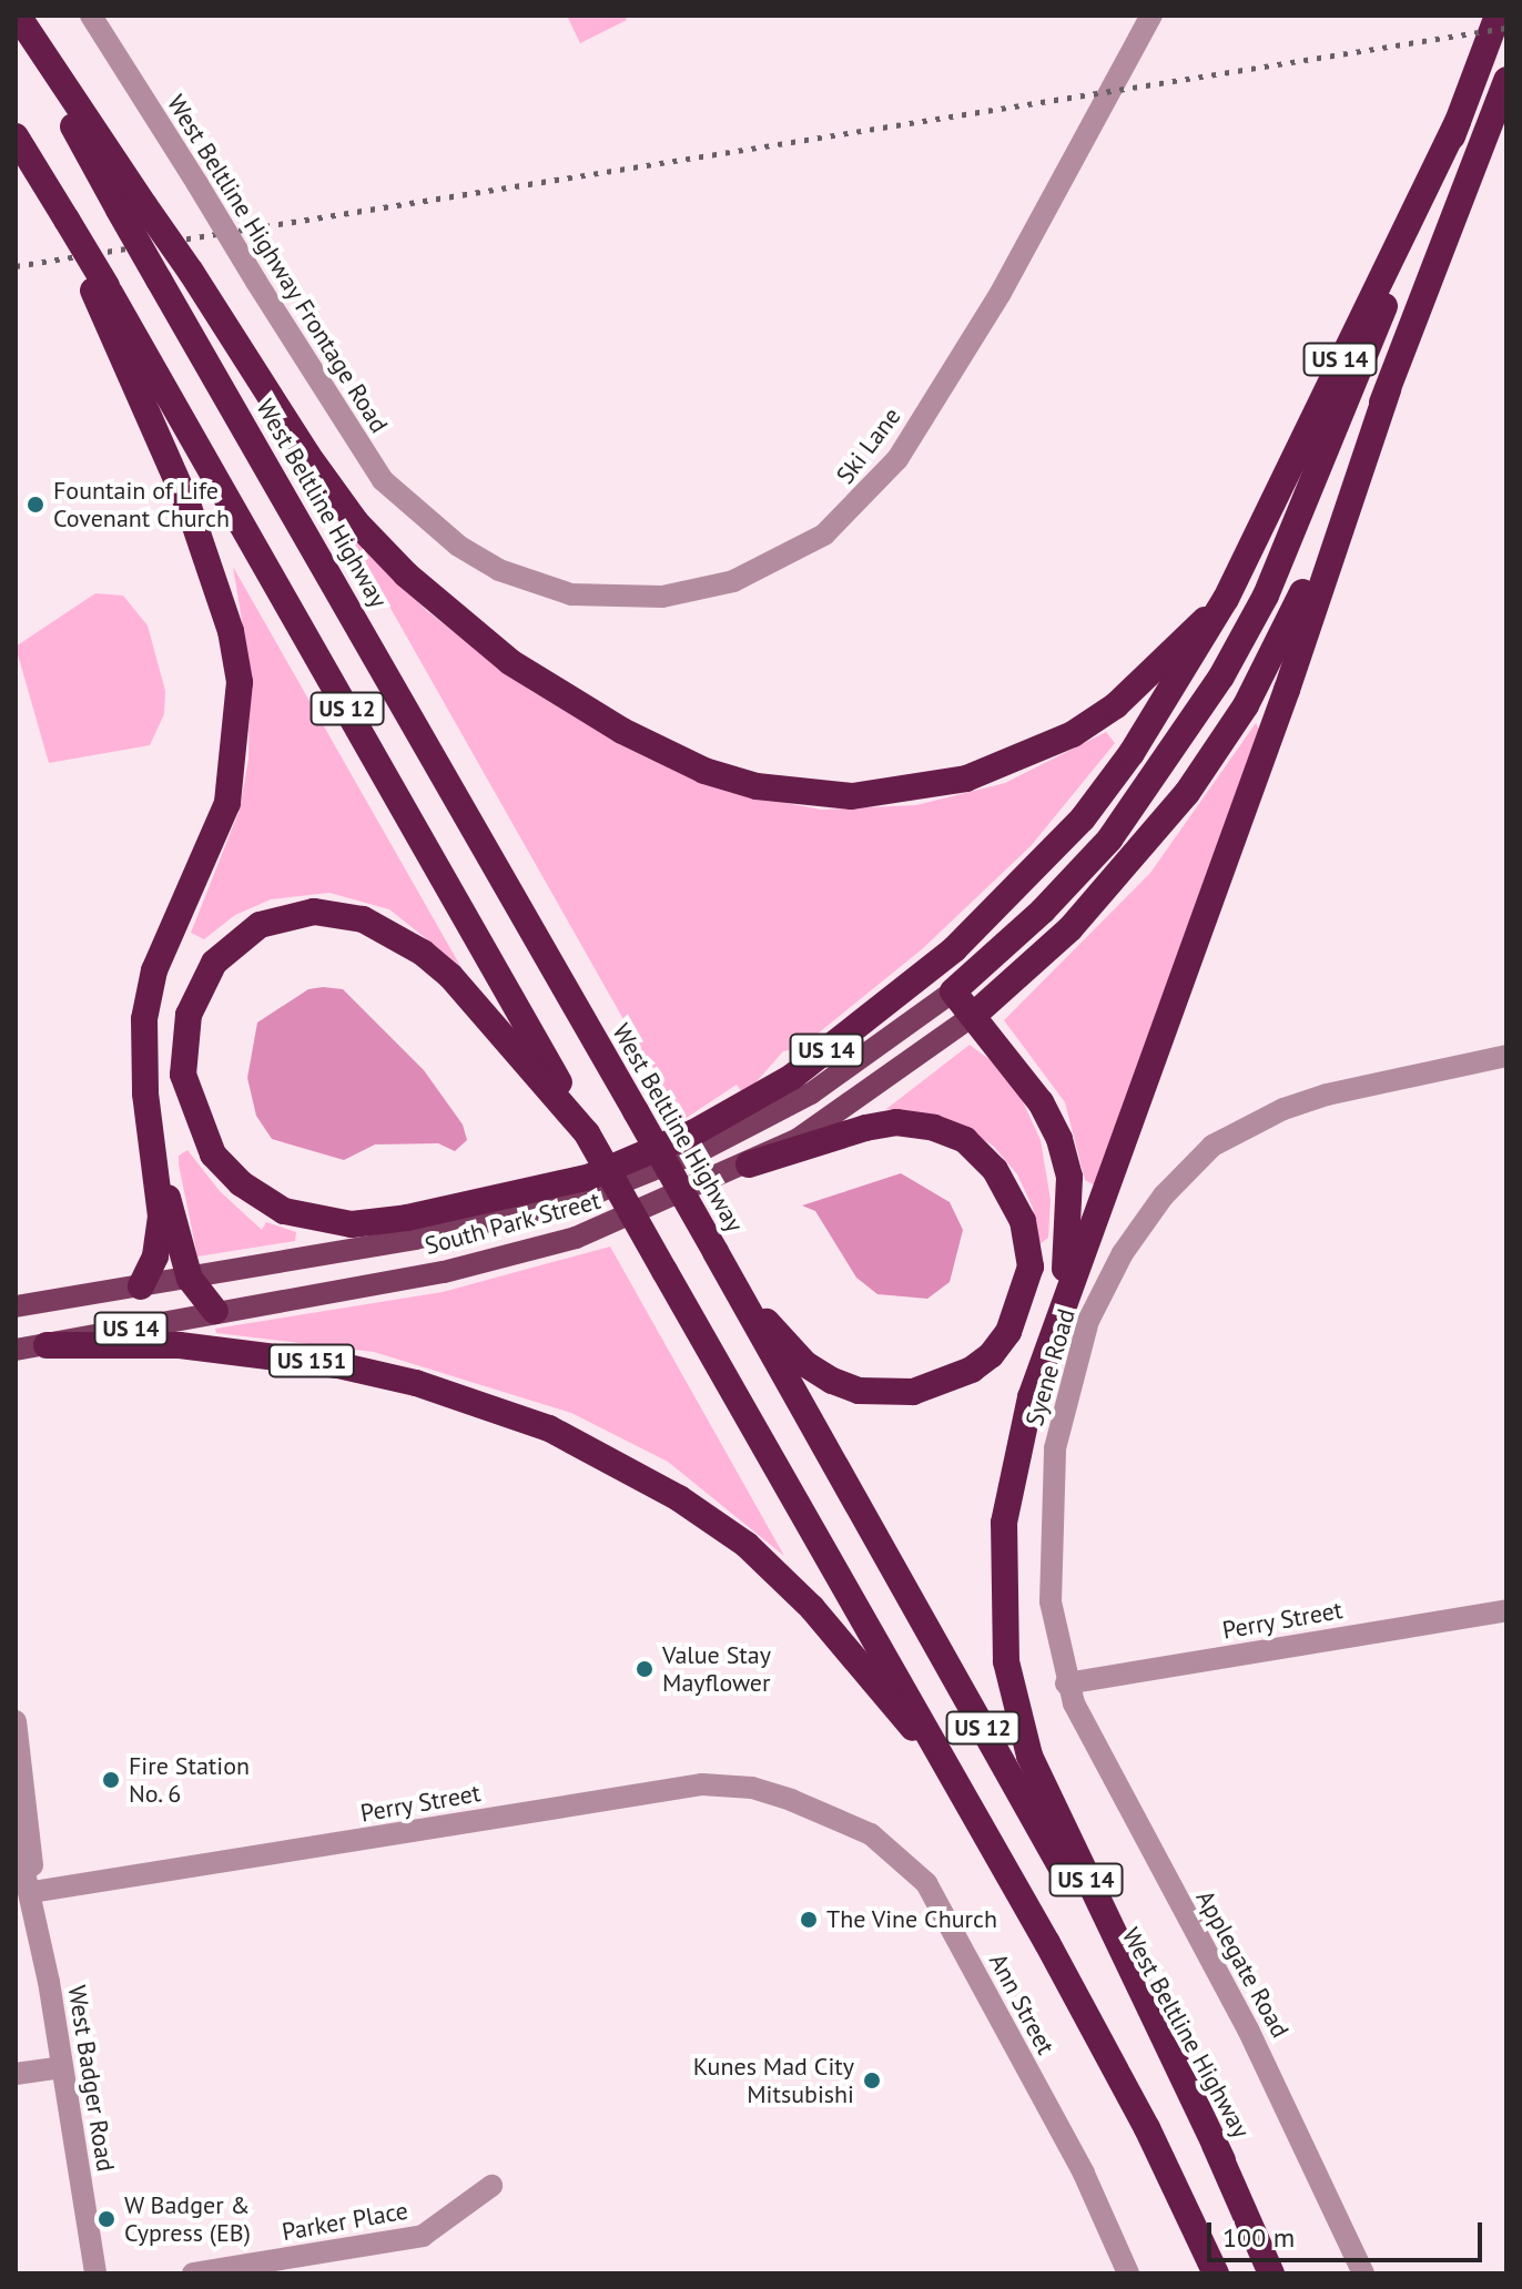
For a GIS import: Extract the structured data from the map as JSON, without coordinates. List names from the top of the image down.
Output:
{
  "streets": {
    "highway": [
      "US 14",
      "West Beltline Highway",
      "US 12",
      "US 151"
    ],
    "main road": ["South Park Street"],
    "street": [
      "West Beltline Highway Frontage Road",
      "Ski Lane",
      "Syene Road",
      "Perry Street",
      "Applegate Road",
      "Ann Street",
      "West Badger Road",
      "Parker Place"
    ]
  },
  "crossings": [
    ["West Beltline Highway Frontage Road", "Ski Lane"],
    ["US 14", "West Beltline Highway"],
    ["US 14", "US 12"],
    ["US 14", "South Park Street"],
    ["US 12", "US 151"],
    ["South Park Street", "US 151"],
    ["Syene Road", "Perry Street"],
    ["Syene Road", "Applegate Road"],
    ["Perry Street", "Applegate Road"],
    ["Perry Street", "Ann Street"],
    ["Perry Street", "West Badger Road"]
  ],
  "places": [
    "Fountain of Life Covenant Church",
    "Value Stay Mayflower",
    "Fire Station No. 6",
    "The Vine Church",
    "Kunes Mad City Mitsubishi",
    "W Badger & Cypress (EB)"
  ],
  "scale_bar": "100 m"
}
